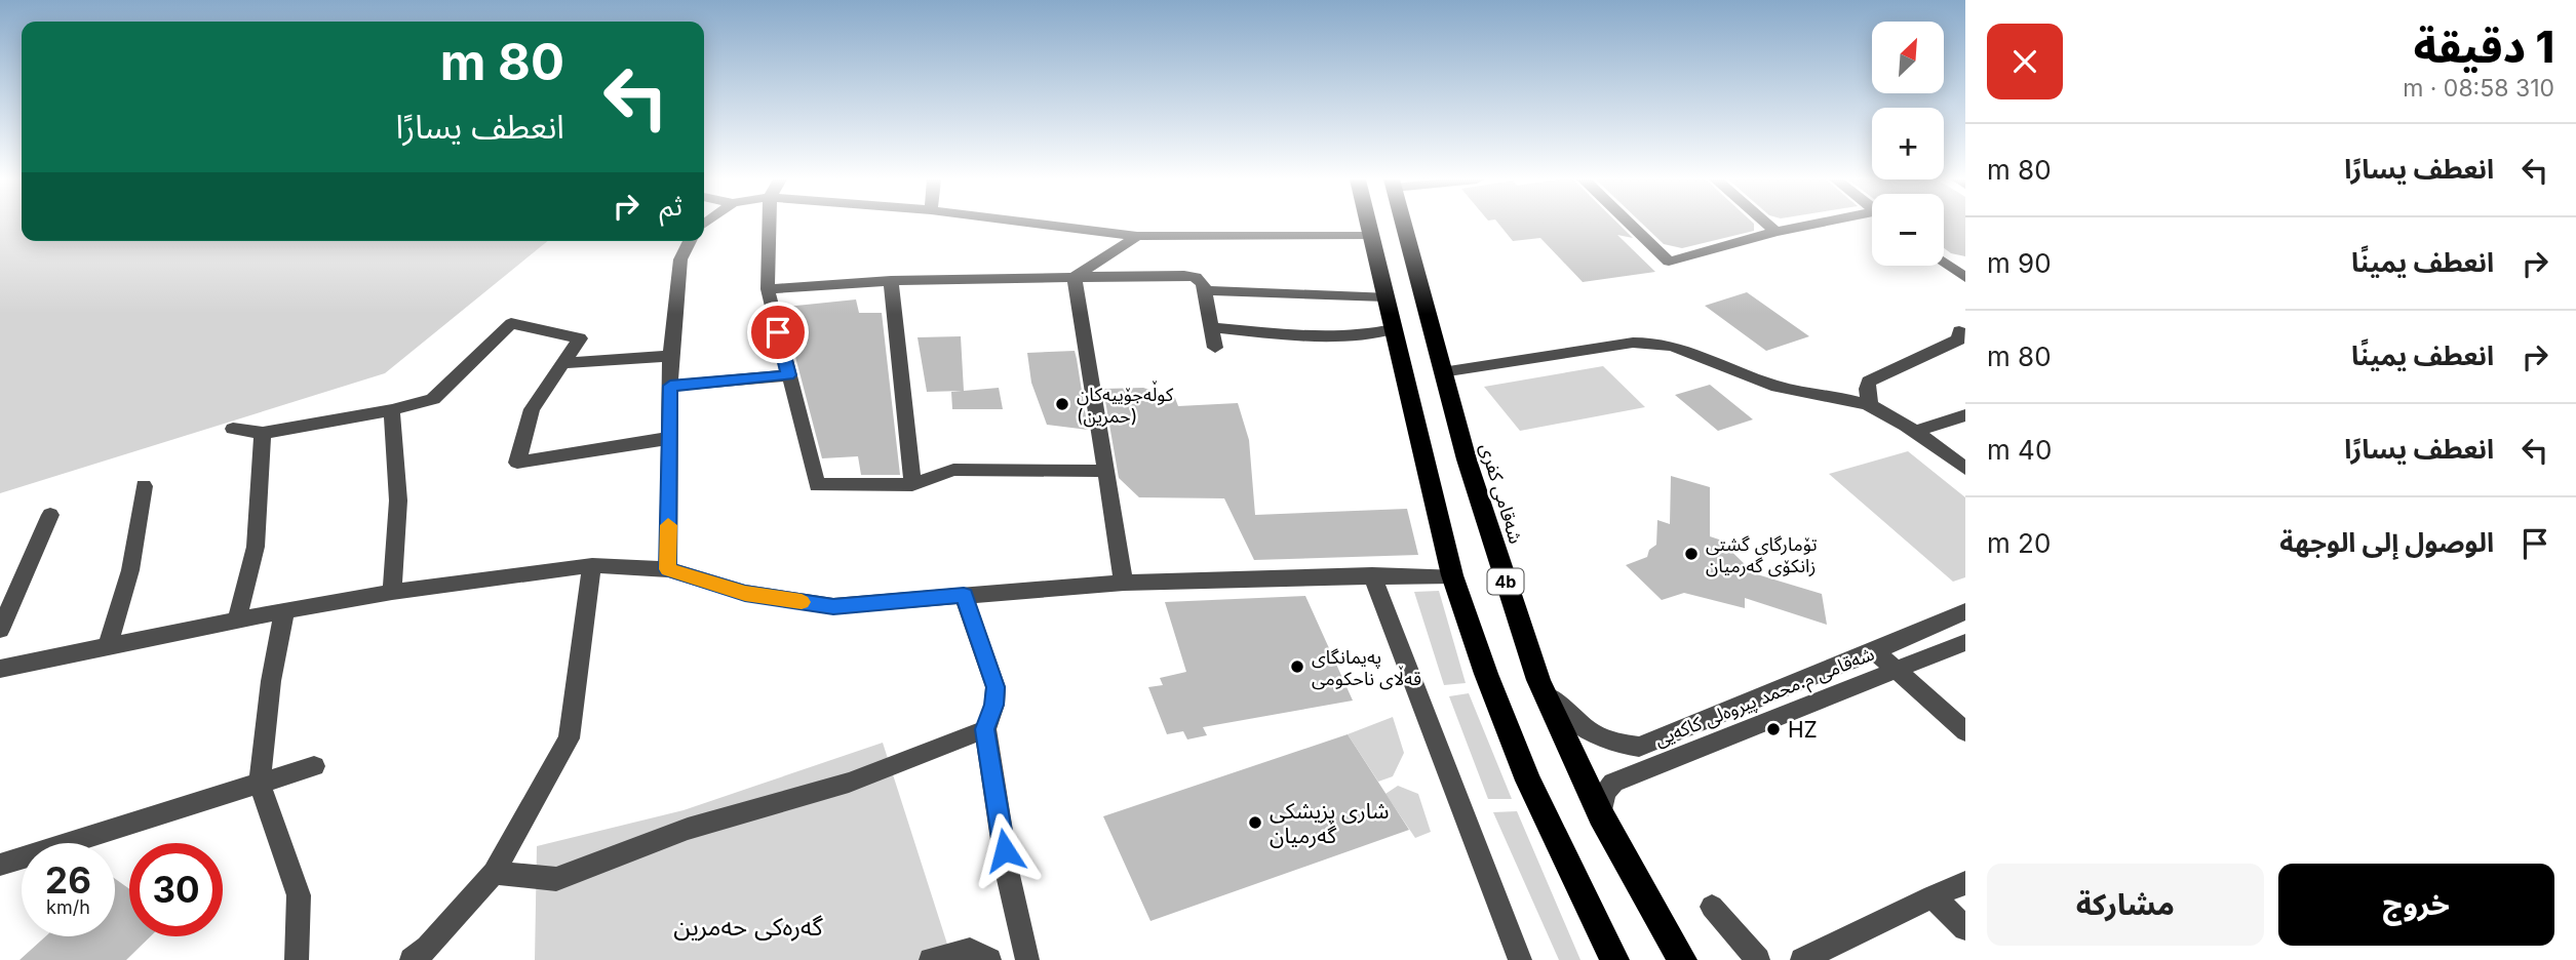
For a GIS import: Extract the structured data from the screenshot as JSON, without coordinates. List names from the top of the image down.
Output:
{
  "streets": {
    "highway": ["شەقامی کفری", "4b"],
    "street": ["شەقامی م.محمد پیروەلی کاکەیی"]
  },
  "crossings": [
    ["شەقامی کفری", "شەقامی م.محمد پیروەلی کاکەیی"]
  ],
  "districts": ["گەرەکی حەمرین"],
  "places": [
    "کوڵەجۆییەکان (حمرین)",
    "تۆمارگای گشتی زانکۆی گەرمیان",
    "پەیمانگای قەڵای ناحکومی",
    "HZ",
    "شاری پزیشکی گەرمیان"
  ],
  "north": "top right",
  "page": {
    "heading": ["1 دقيقة", "310 m · 08:58"],
    "map_buttons": ["+", "−"],
    "turn": ["80 m", "انعطف يسارًا"],
    "list": [
      {
        "name": "انعطف يسارًا",
        "value": "80 m"
      },
      {
        "name": "انعطف يمينًا",
        "value": "90 m"
      },
      {
        "name": "انعطف يمينًا",
        "value": "80 m"
      },
      {
        "name": "انعطف يسارًا",
        "value": "40 m"
      },
      {
        "name": "الوصول إلى الوجهة",
        "value": "20 m"
      }
    ],
    "then": "ثم",
    "speed": "26 km/h",
    "limit": "30",
    "buttons": ["خروج", "مشاركة"]
  }
}
